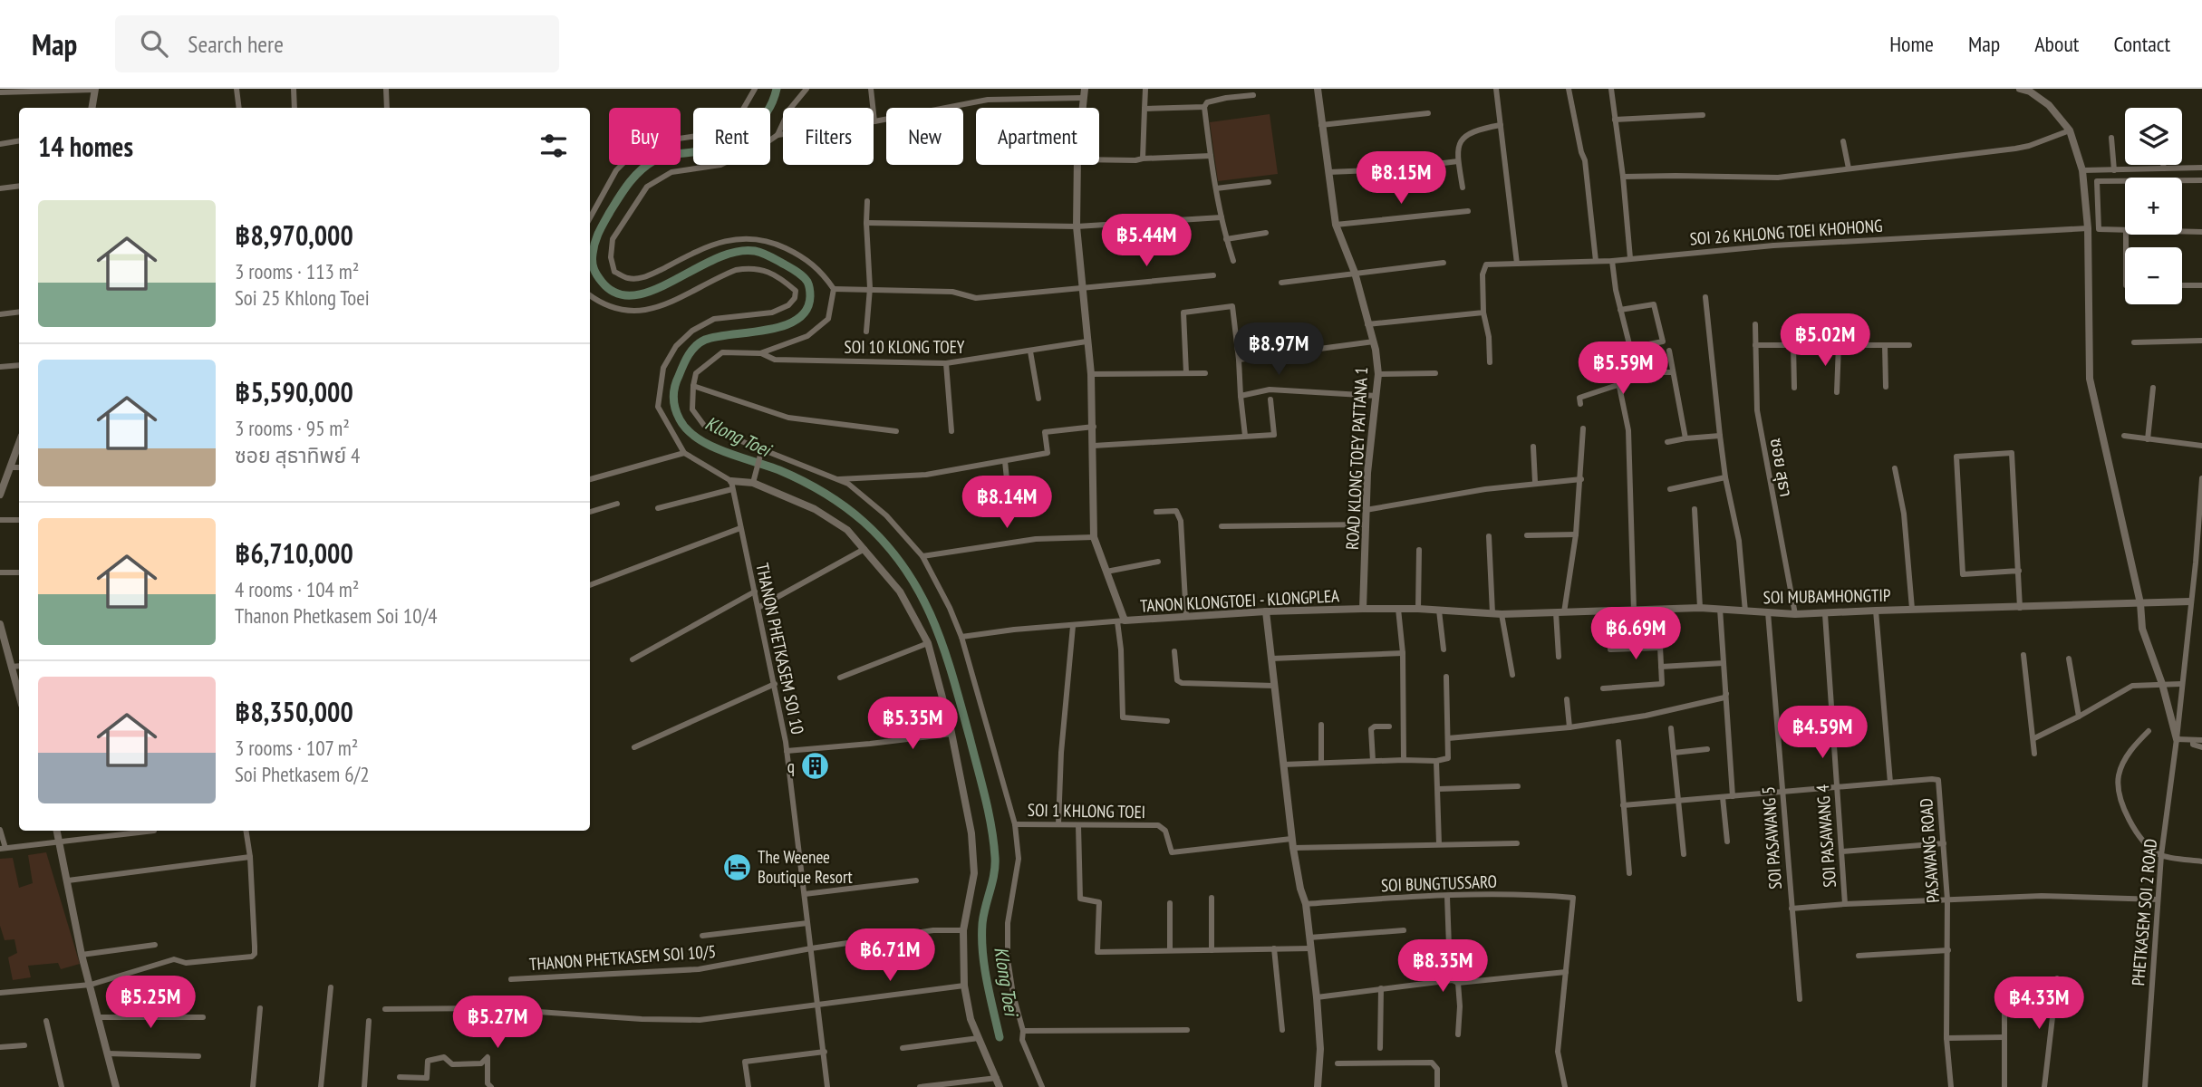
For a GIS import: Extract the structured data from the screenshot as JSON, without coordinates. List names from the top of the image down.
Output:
{
  "streets": {
    "street": [
      "SOI 26 KHLONG TOEI KHOHONG",
      "SOI 10 KLONG TOEY",
      "ROAD KLONG TOEY PATTANA 1",
      "ซอย สุธา",
      "SOI MUBAMHONGTIP",
      "TANON KLONGTOEI - KLONGPLEA",
      "THANON PHETKASEM SOI 10",
      "SOI 1 KHLONG TOEI",
      "SOI PASAWANG 4",
      "SOI PASAWANG 5",
      "PASAWANG ROAD",
      "SOI BUNGTUSSARO",
      "PHETKASEM SOI 2 ROAD",
      "THANON PHETKASEM SOI 10/5"
    ]
  },
  "crossings": [
    ["SOI 10 KLONG TOEY", "TANON KLONGTOEI - KLONGPLEA"],
    ["ROAD KLONG TOEY PATTANA 1", "SOI MUBAMHONGTIP"],
    ["ROAD KLONG TOEY PATTANA 1", "TANON KLONGTOEI - KLONGPLEA"],
    ["ซอย สุธา", "SOI MUBAMHONGTIP"],
    ["SOI MUBAMHONGTIP", "TANON KLONGTOEI - KLONGPLEA"],
    ["SOI MUBAMHONGTIP", "SOI PASAWANG 4"],
    ["SOI MUBAMHONGTIP", "SOI PASAWANG 5"],
    ["THANON PHETKASEM SOI 10", "THANON PHETKASEM SOI 10/5"],
    ["SOI PASAWANG 4", "PASAWANG ROAD"],
    ["SOI PASAWANG 5", "PASAWANG ROAD"]
  ],
  "water": ["Klong Toei"],
  "places": {
    "building": ["q"],
    "hotel": ["The Weenee Boutique Resort"]
  },
  "page": {
    "header": "Map",
    "search": "Search here",
    "nav": [
      "Home",
      "Map",
      "About",
      "Contact"
    ],
    "map_buttons": ["+", "−"],
    "chip": [
      "Buy",
      "Rent",
      "Filters",
      "New",
      "Apartment"
    ],
    "heading": "14 homes",
    "price": [
      "฿8.15M",
      "฿5.44M",
      "฿5.02M",
      "฿8.97M",
      "฿5.59M",
      "฿8.14M",
      "฿6.69M",
      "฿5.35M",
      "฿4.59M",
      "฿6.71M",
      "฿8.35M",
      "฿5.25M",
      "฿4.33M",
      "฿5.27M"
    ],
    "list": [
      {
        "name": "฿8,970,000",
        "note": "3 rooms · 113 m² · Soi 25 Khlong Toei"
      },
      {
        "name": "฿5,590,000",
        "note": "3 rooms · 95 m² · ซอย สุธาทิพย์ 4"
      },
      {
        "name": "฿6,710,000",
        "note": "4 rooms · 104 m² · Thanon Phetkasem Soi 10/4"
      },
      {
        "name": "฿8,350,000",
        "note": "3 rooms · 107 m² · Soi Phetkasem 6/2"
      }
    ]
  }
}
